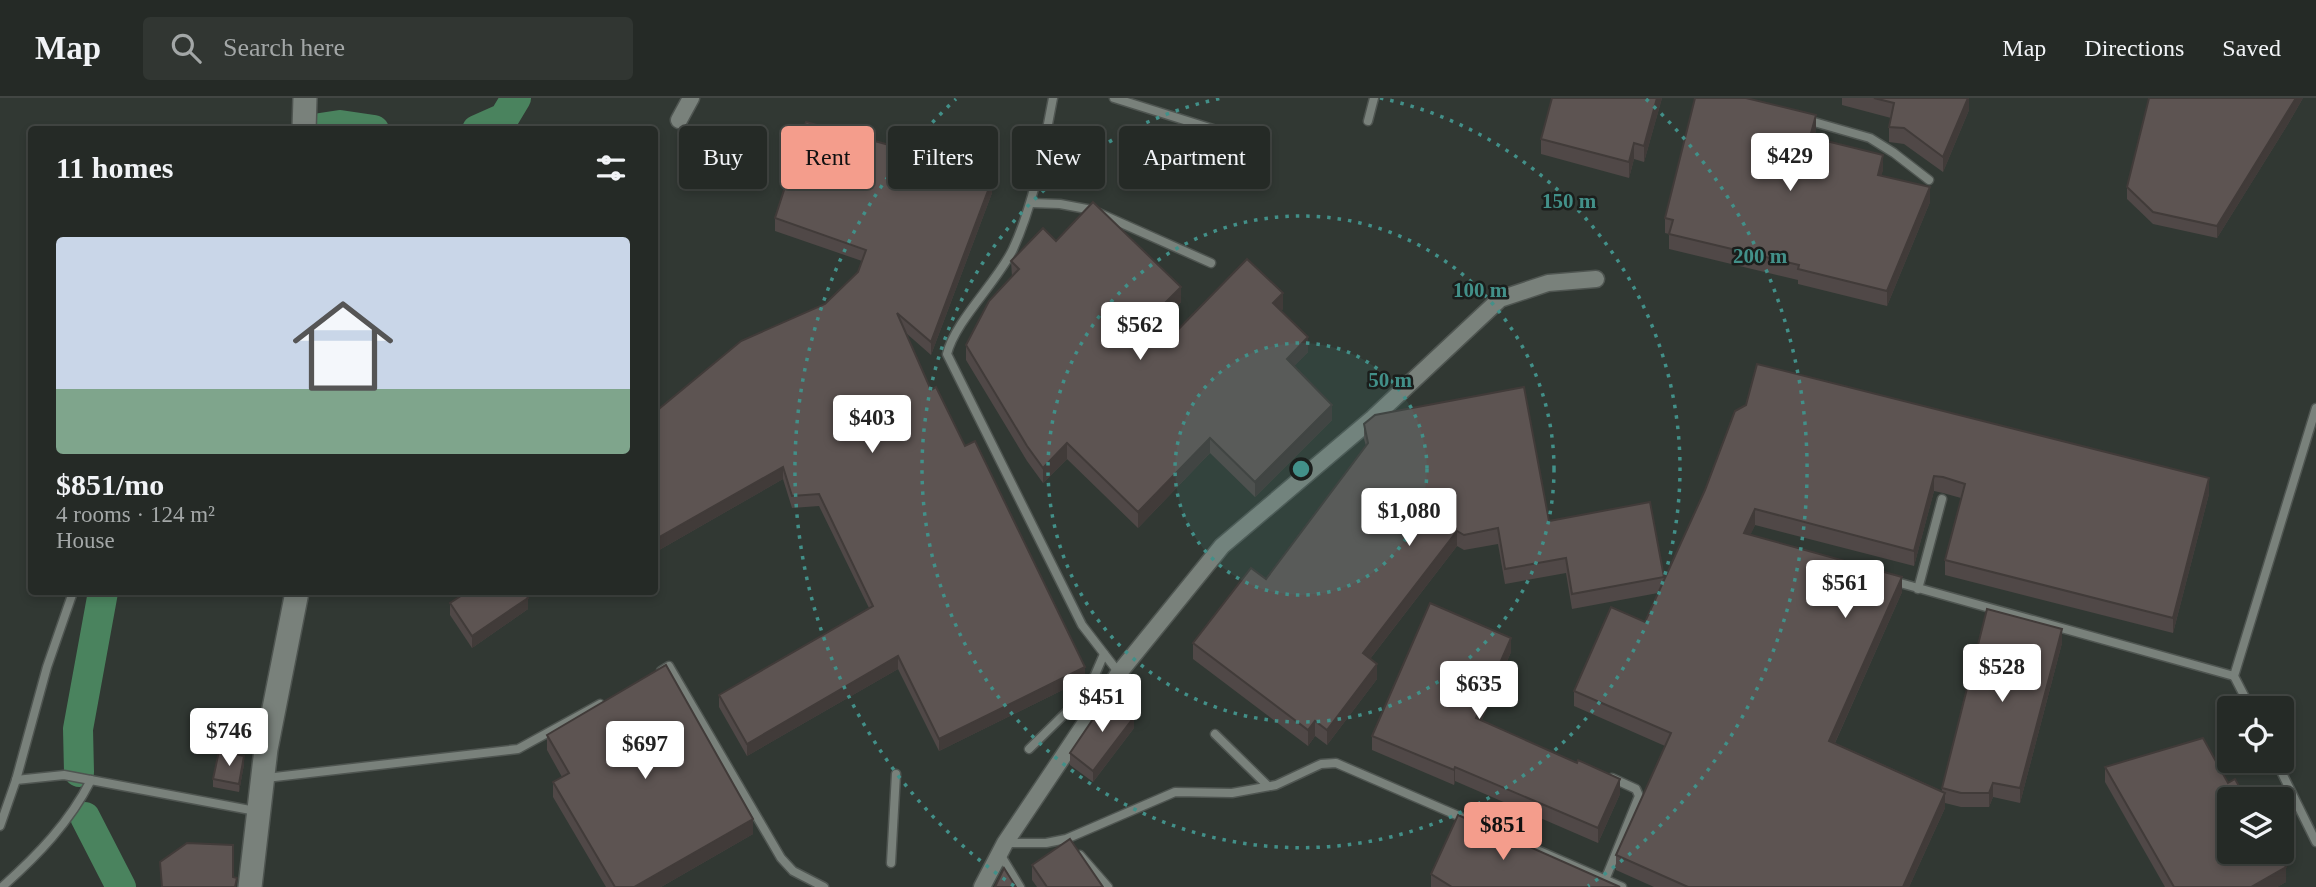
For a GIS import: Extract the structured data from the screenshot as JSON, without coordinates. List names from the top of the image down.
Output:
{
  "page": {
    "header": "Map",
    "search": "Search here",
    "nav": ["Map", "Directions", "Saved"],
    "chip": [
      "Buy",
      "Rent",
      "Filters",
      "New",
      "Apartment"
    ],
    "heading": "11 homes",
    "price": [
      "$429",
      "$562",
      "$403",
      "$1,080",
      "$561",
      "$528",
      "$635",
      "$451",
      "$746",
      "$697",
      "$851"
    ],
    "list": [
      {
        "name": "$851/mo",
        "note": "4 rooms · 124 m² · House"
      }
    ]
  },
  "rings": [
    "150 m",
    "200 m",
    "100 m",
    "50 m"
  ]
}
